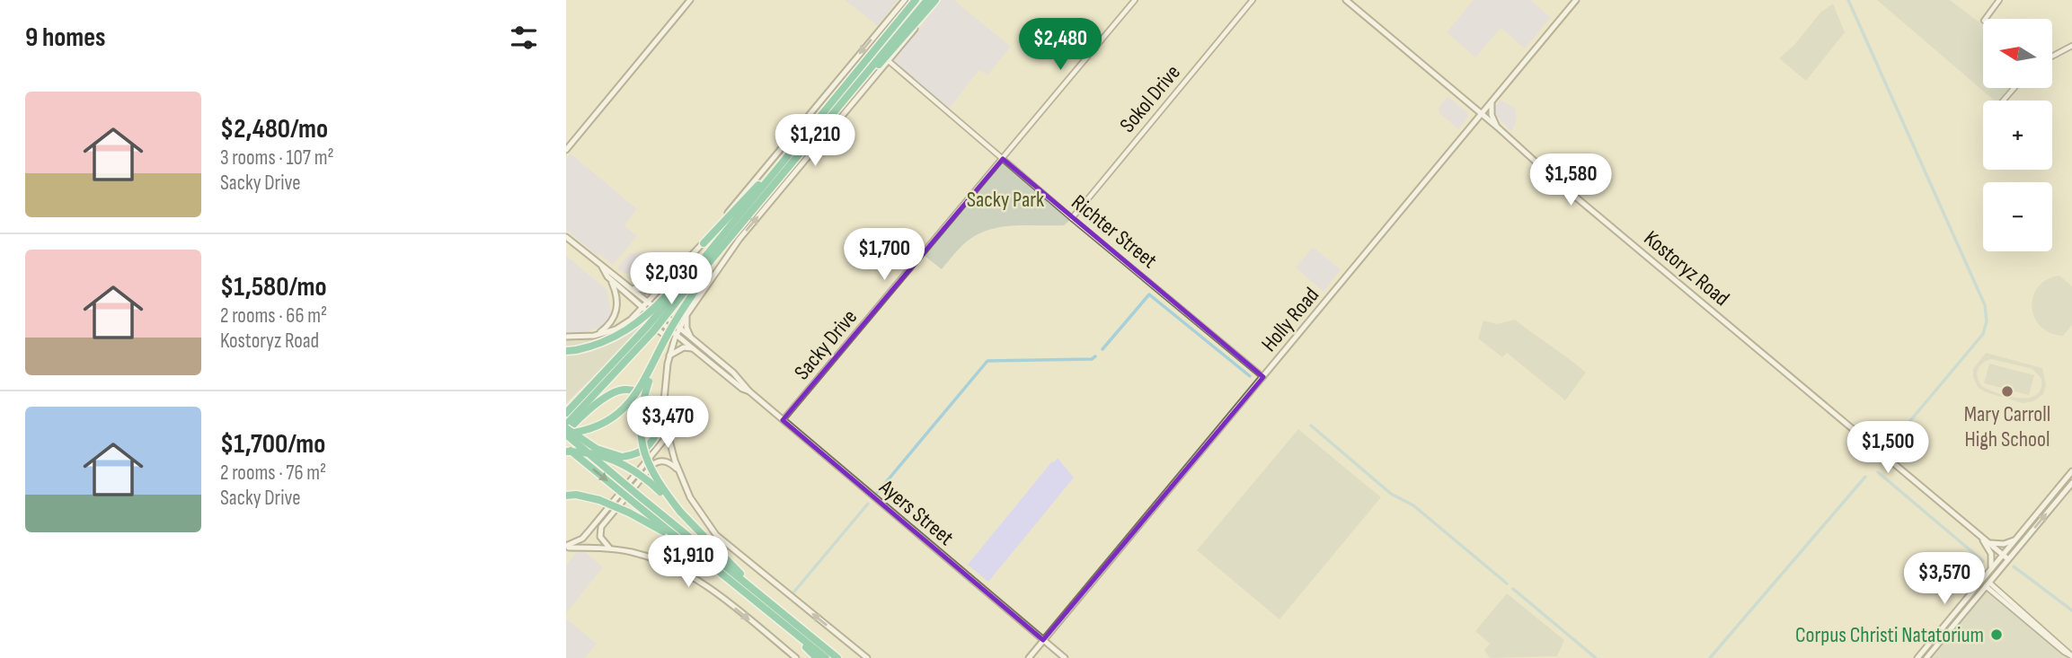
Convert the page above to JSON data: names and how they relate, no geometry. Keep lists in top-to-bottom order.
{
  "streets": {
    "main road": ["Kostoryz Road", "Holly Road", "Ayers Street"],
    "street": ["Sokol Drive", "Richter Street", "Sacky Drive"]
  },
  "crossings": [
    ["Sokol Drive", "Richter Street"],
    ["Richter Street", "Holly Road"],
    ["Richter Street", "Sacky Drive"],
    ["Kostoryz Road", "Holly Road"],
    ["Holly Road", "Ayers Street"],
    ["Sacky Drive", "Ayers Street"]
  ],
  "parks": ["Sacky Park"],
  "places": ["Mary Carroll High School", "Corpus Christi Natatorium"],
  "north": "left",
  "page": {
    "heading": "9 homes",
    "price": [
      "$2,480",
      "$1,210",
      "$1,580",
      "$1,700",
      "$2,030",
      "$3,470",
      "$1,500",
      "$1,910",
      "$3,570"
    ],
    "map_buttons": ["+", "−"],
    "list": [
      {
        "name": "$2,480/mo",
        "note": "3 rooms · 107 m² · Sacky Drive"
      },
      {
        "name": "$1,580/mo",
        "note": "2 rooms · 66 m² · Kostoryz Road"
      },
      {
        "name": "$1,700/mo",
        "note": "2 rooms · 76 m² · Sacky Drive"
      }
    ]
  }
}
